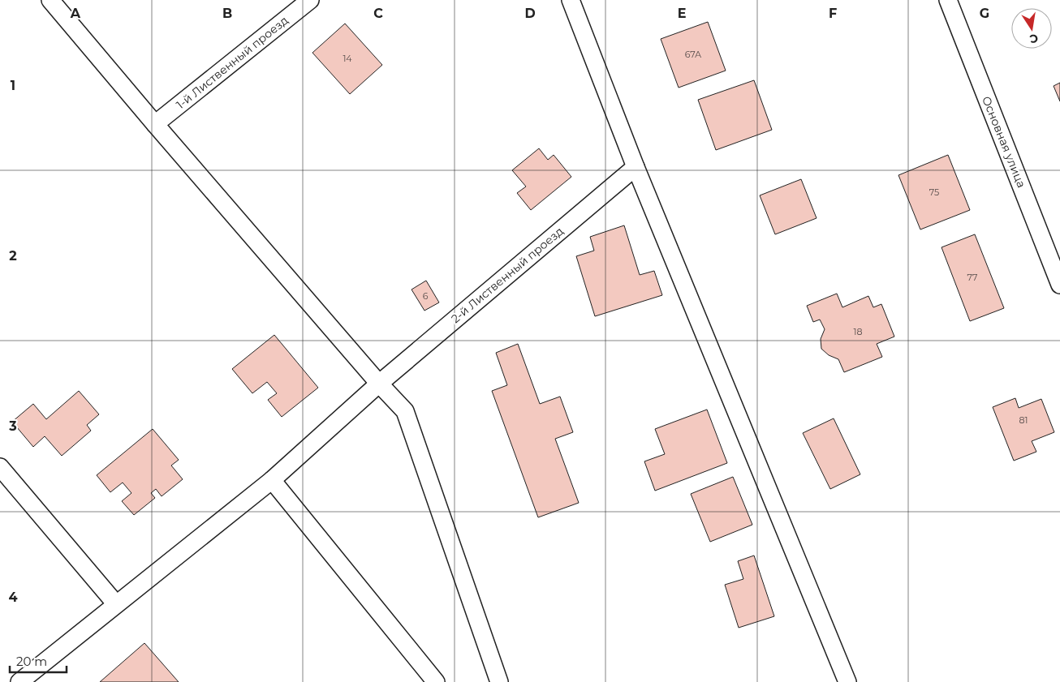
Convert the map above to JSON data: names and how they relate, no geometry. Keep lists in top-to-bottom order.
{
  "streets": {
    "street": ["1-й Лиственный проезд", "Основная улица", "2-й Лиственный проезд"]
  },
  "house_numbers": [
    "67А",
    "14",
    "75",
    "77",
    "6",
    "18",
    "81"
  ],
  "scale_bar": "20 m",
  "north": "bottom",
  "grid": {
    "columns": [
      "A",
      "B",
      "C",
      "D",
      "E",
      "F",
      "G"
    ],
    "rows": [
      "1",
      "2",
      "3",
      "4"
    ]
  }
}
